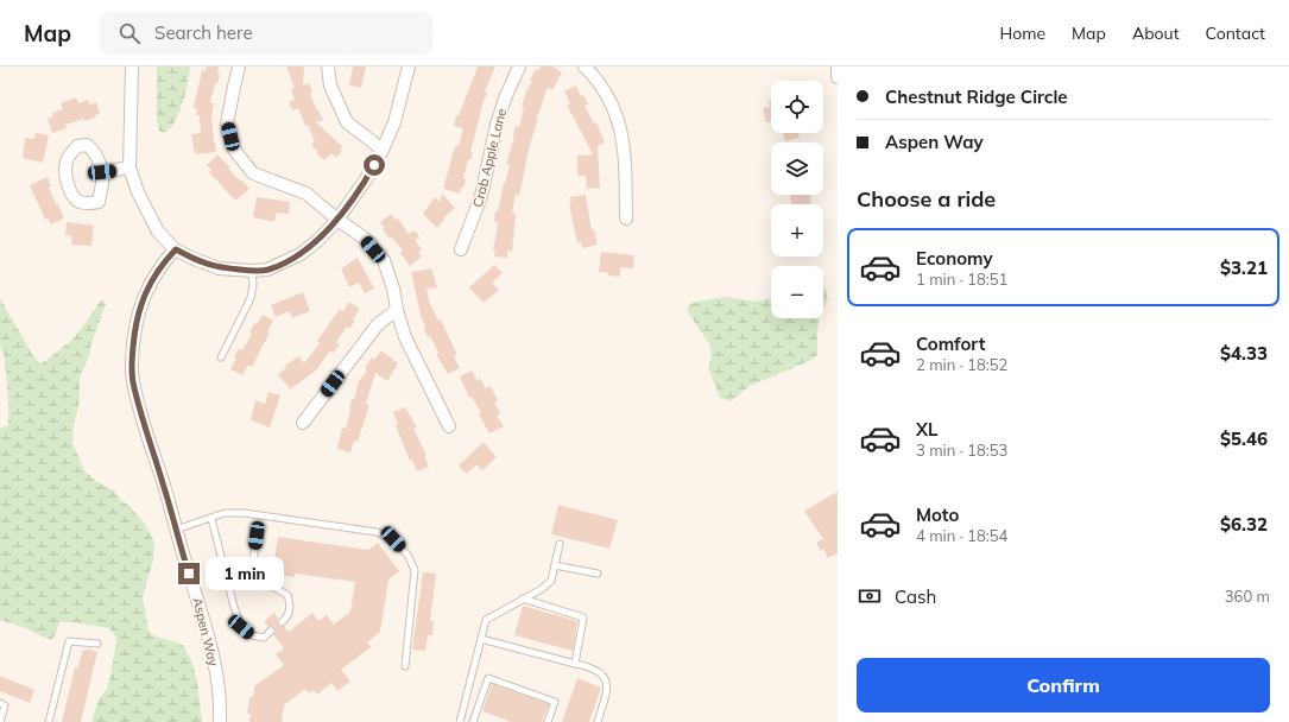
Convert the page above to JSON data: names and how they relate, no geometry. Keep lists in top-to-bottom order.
{
  "streets": {
    "street": ["Crab Apple Lane", "Aspen Way"]
  },
  "page": {
    "header": "Map",
    "search": "Search here",
    "nav": [
      "Home",
      "Map",
      "About",
      "Contact"
    ],
    "banner": ["Chestnut Ridge Circle", "Aspen Way"],
    "map_buttons": ["+", "−"],
    "heading": "Choose a ride",
    "list": [
      {
        "name": "Economy",
        "note": "1 min · 18:51",
        "value": "$3.21"
      },
      {
        "name": "Comfort",
        "note": "2 min · 18:52",
        "value": "$4.33"
      },
      {
        "name": "XL",
        "note": "3 min · 18:53",
        "value": "$5.46"
      },
      {
        "name": "Moto",
        "note": "4 min · 18:54",
        "value": "$6.32"
      }
    ],
    "bubble": "1 min",
    "pay": ["Cash", "360 m"],
    "buttons": "Confirm"
  }
}
